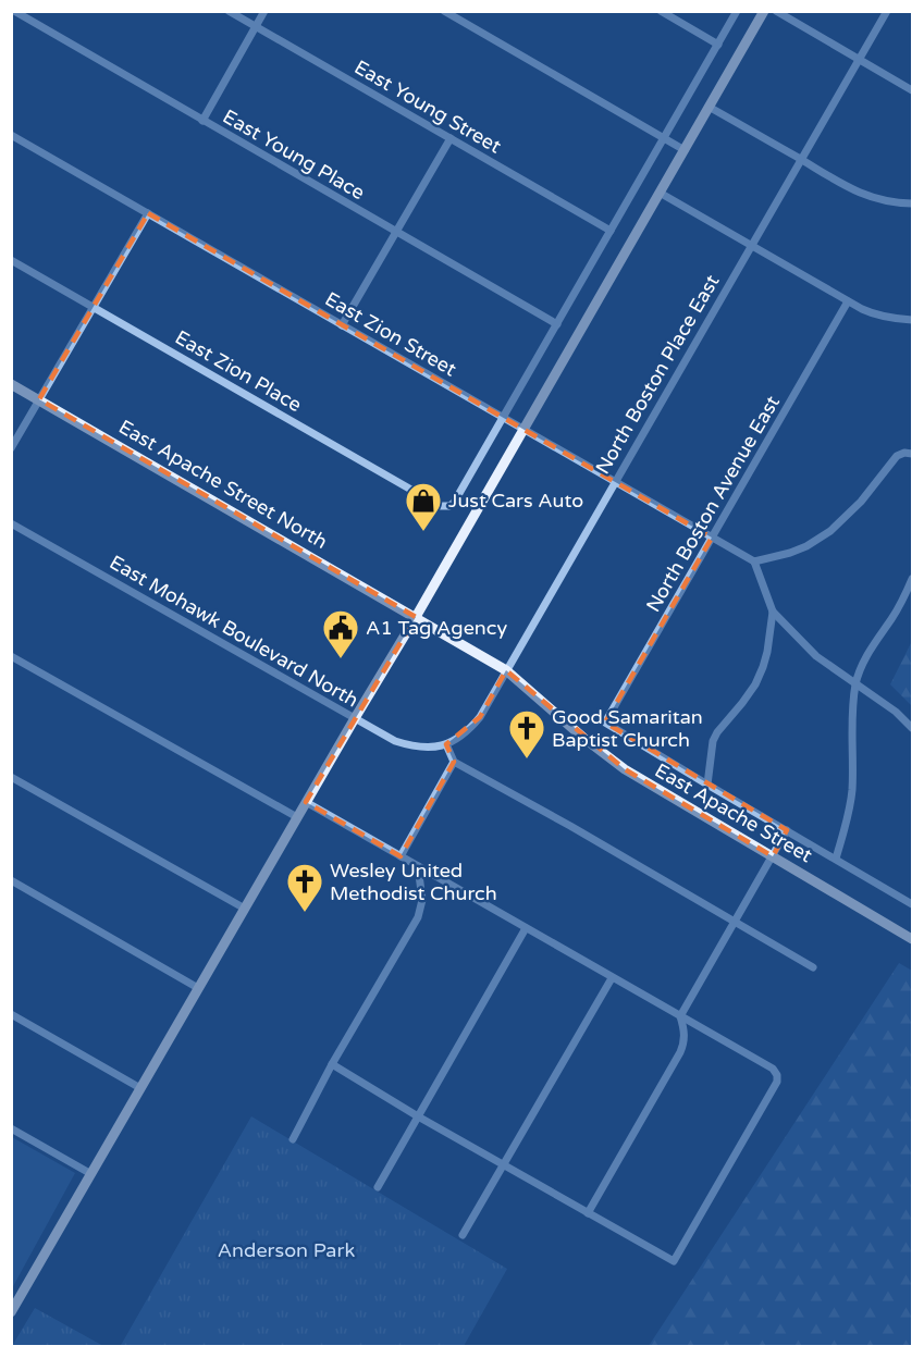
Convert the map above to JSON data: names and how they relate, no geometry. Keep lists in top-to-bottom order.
{
  "streets": {
    "main road": ["East Apache Street North", "East Apache Street"],
    "street": [
      "East Young Street",
      "East Young Place",
      "East Zion Street",
      "East Zion Place",
      "North Boston Place East",
      "North Boston Avenue East",
      "East Mohawk Boulevard North"
    ]
  },
  "crossings": [
    ["East Zion Street", "East Zion Place"],
    ["East Zion Street", "North Boston Place East"],
    ["East Zion Street", "North Boston Avenue East"],
    ["North Boston Place East", "East Mohawk Boulevard North"],
    ["North Boston Place East", "East Apache Street"],
    ["East Apache Street North", "East Apache Street"],
    ["North Boston Avenue East", "East Apache Street"]
  ],
  "parks": ["Anderson Park"],
  "places": {
    "shop": ["Just Cars Auto"],
    "public building": ["A1 Tag Agency"],
    "church": ["Good Samaritan Baptist Church", "Wesley United Methodist Church"]
  }
}
